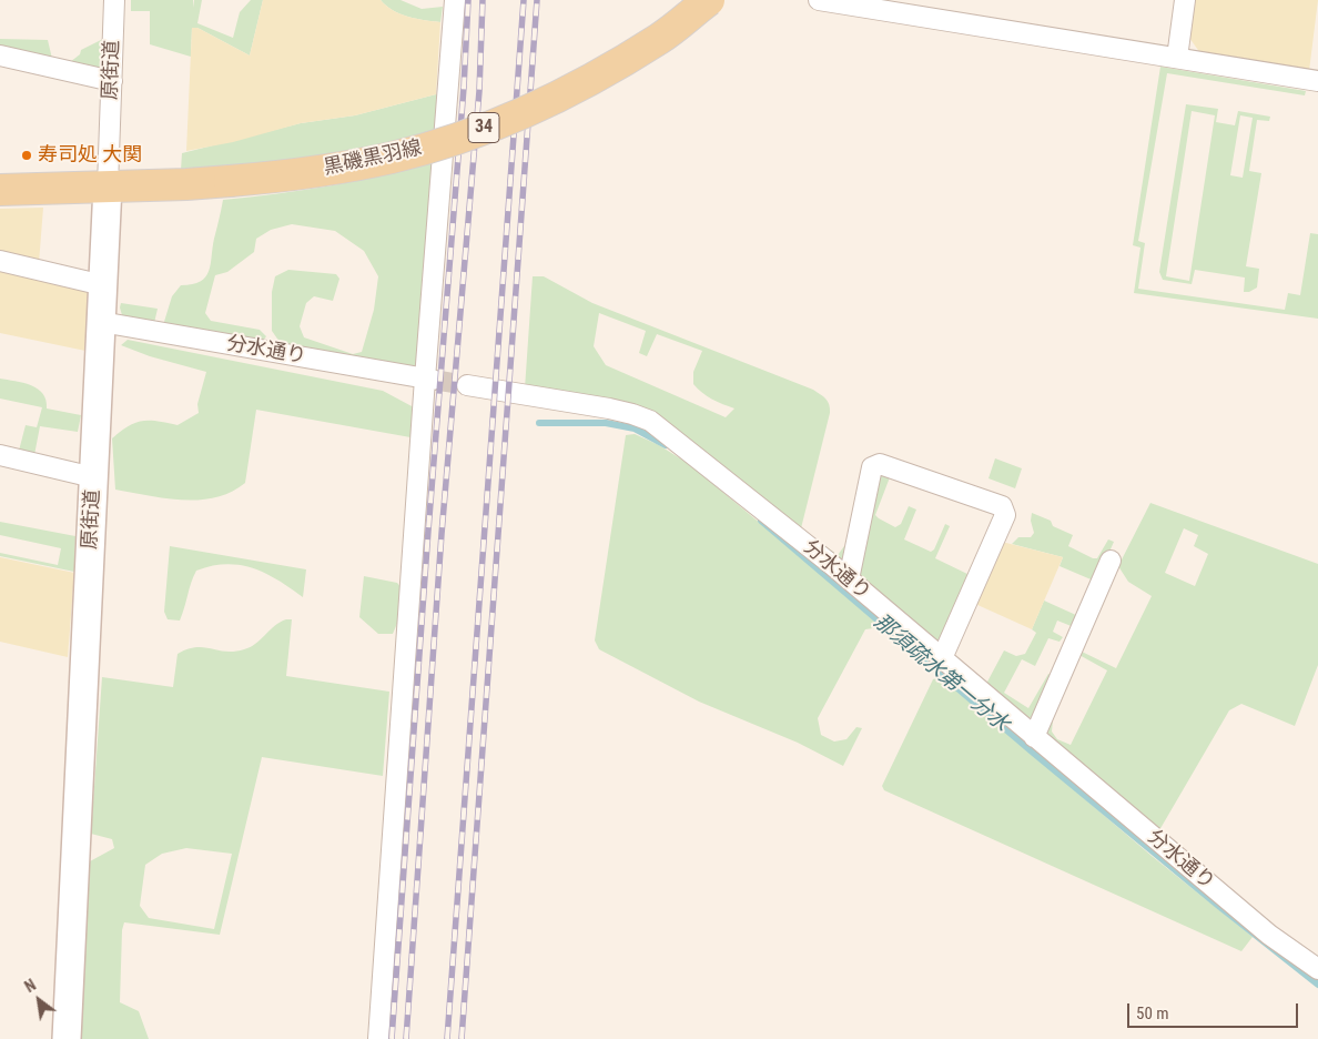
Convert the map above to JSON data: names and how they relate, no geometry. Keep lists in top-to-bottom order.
{
  "streets": {
    "main road": ["34", "黒磯黒羽線"],
    "street": ["原街道", "分水通り"]
  },
  "crossings": [
    ["原街道", "黒磯黒羽線"],
    ["原街道", "分水通り"]
  ],
  "water": ["那須疏水第一分水"],
  "places": ["寿司処 大関"],
  "scale_bar": "50 m",
  "north": "top left"
}
